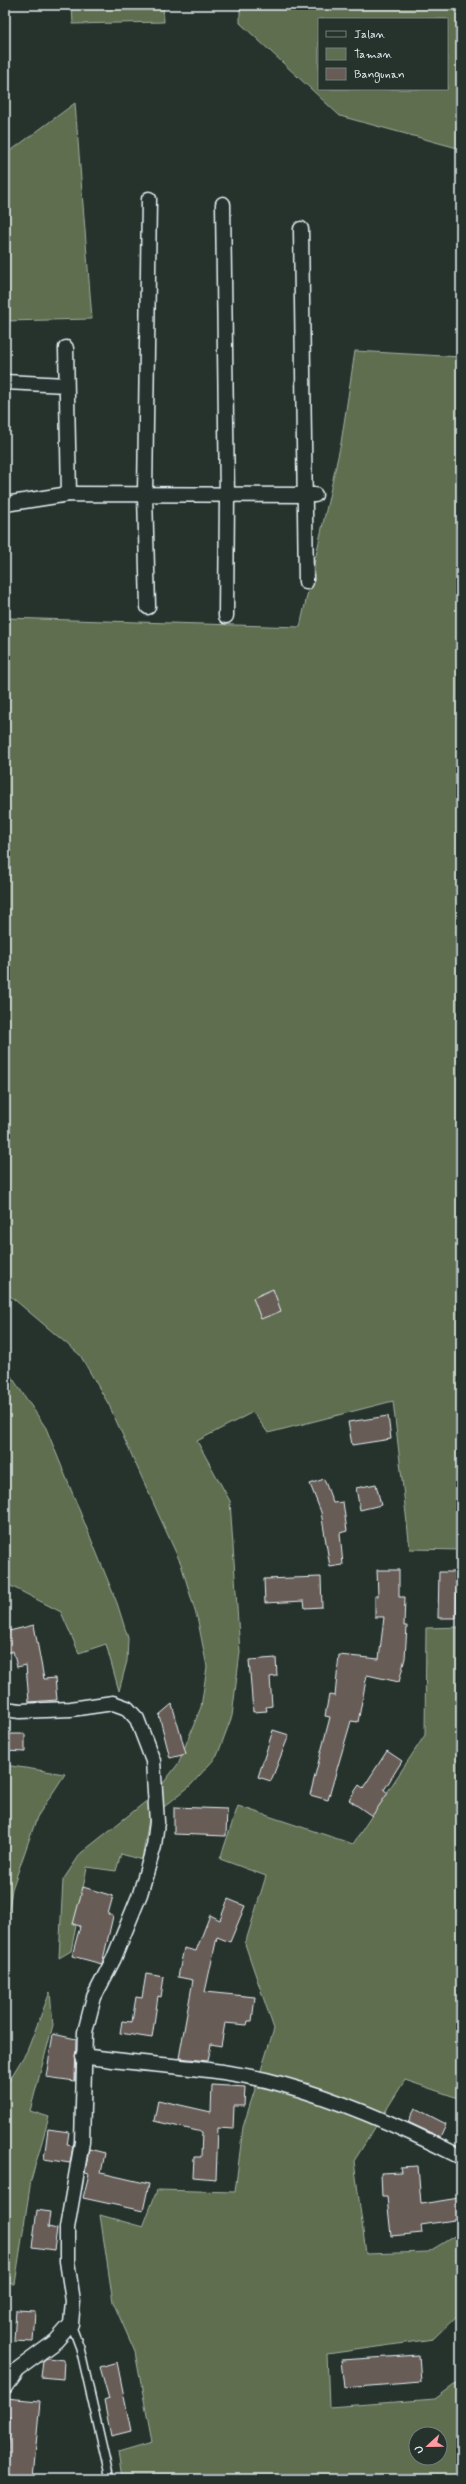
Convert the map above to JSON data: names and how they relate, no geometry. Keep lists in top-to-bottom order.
{
  "legend": ["Jalan", "Taman", "Bangunan"],
  "north": "left"
}
